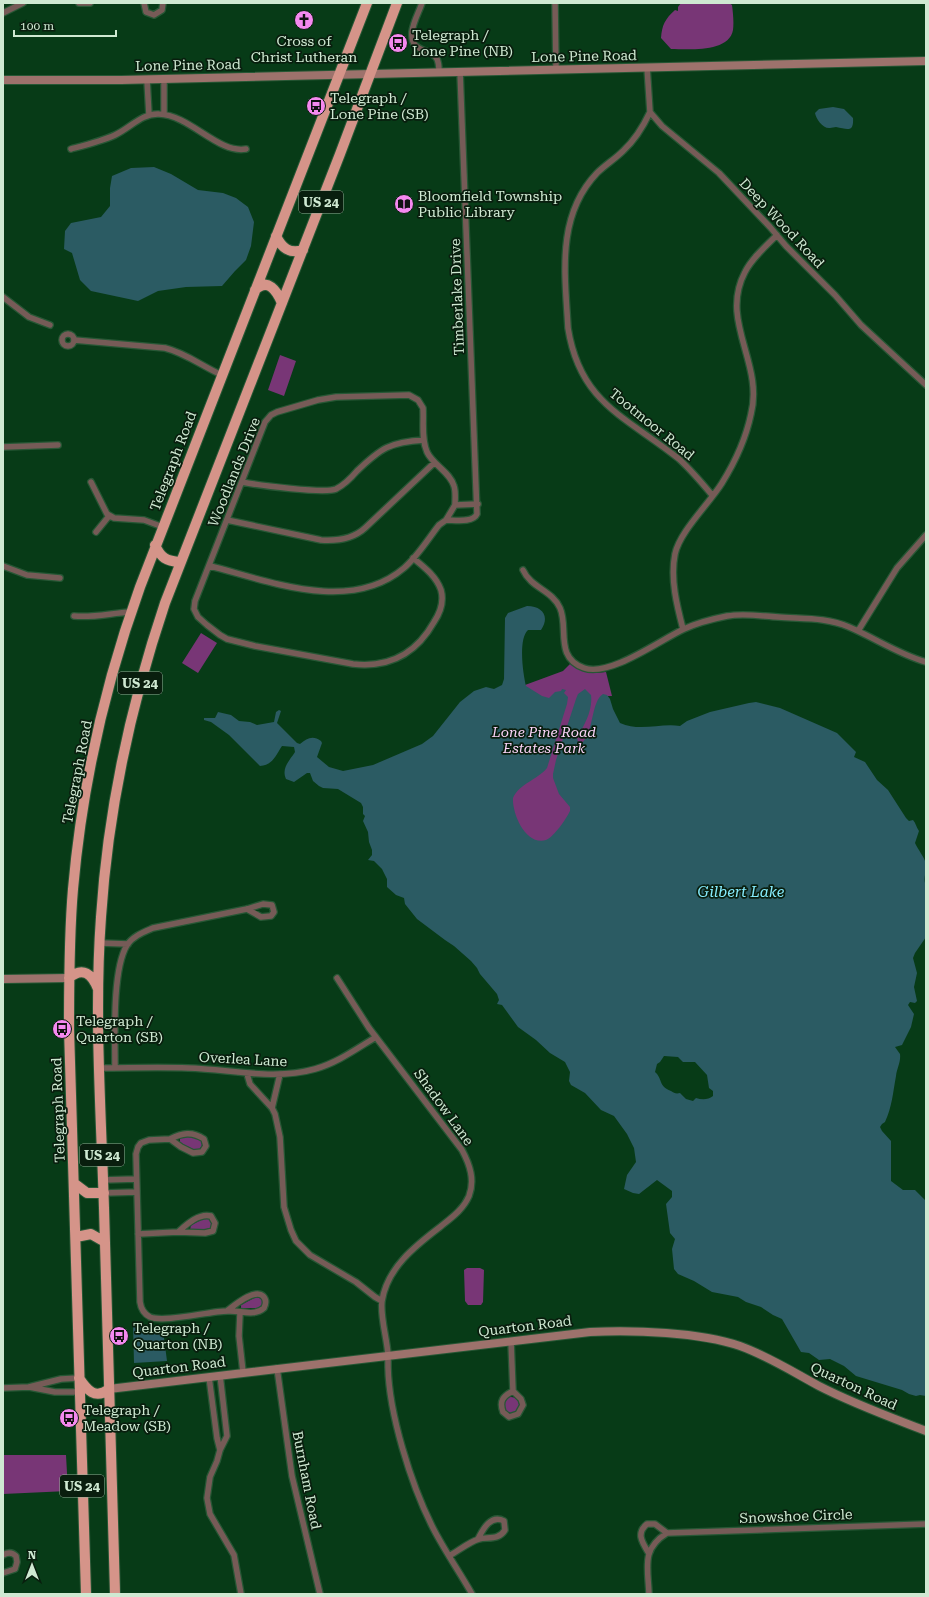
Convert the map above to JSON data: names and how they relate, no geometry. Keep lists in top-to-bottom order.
{
  "streets": {
    "highway": ["US 24", "Telegraph Road"],
    "street": [
      "Lone Pine Road",
      "Deep Wood Road",
      "Timberlake Drive",
      "Tootmoor Road",
      "Woodlands Drive",
      "Overlea Lane",
      "Shadow Lane",
      "Quarton Road",
      "Burnham Road",
      "Snowshoe Circle"
    ]
  },
  "crossings": [
    ["Lone Pine Road", "US 24"],
    ["Lone Pine Road", "Timberlake Drive"],
    ["Lone Pine Road", "Telegraph Road"],
    ["US 24", "Overlea Lane"],
    ["US 24", "Quarton Road"],
    ["Deep Wood Road", "Tootmoor Road"],
    ["Overlea Lane", "Shadow Lane"],
    ["Shadow Lane", "Quarton Road"],
    ["Quarton Road", "Burnham Road"]
  ],
  "water": ["Gilbert Lake"],
  "parks": ["Lone Pine Road Estates Park"],
  "places": {
    "church": ["Cross of Christ Lutheran"],
    "bus stop": [
      "Telegraph / Lone Pine (NB)",
      "Telegraph / Lone Pine (SB)",
      "Telegraph / Quarton (SB)",
      "Telegraph / Quarton (NB)",
      "Telegraph / Meadow (SB)"
    ],
    "library": ["Bloomfield Township Public Library"]
  },
  "scale_bar": "100 m",
  "north": "top"
}
